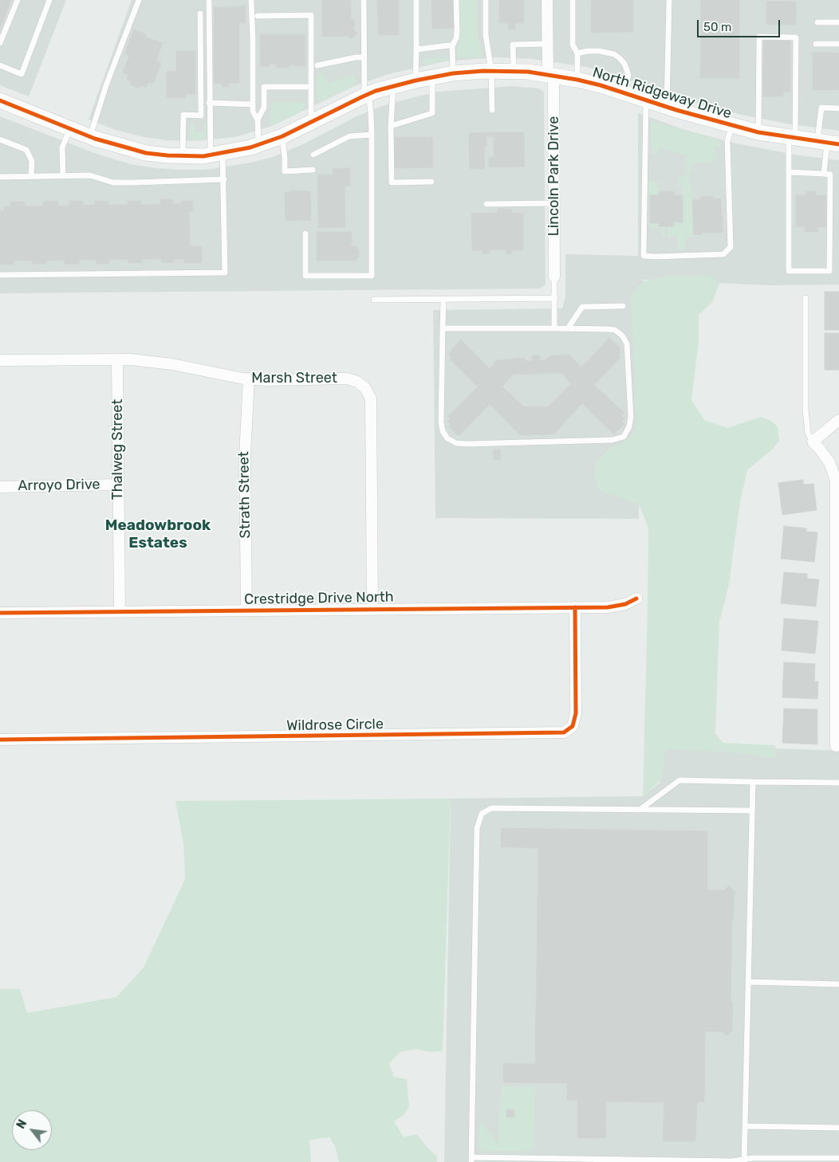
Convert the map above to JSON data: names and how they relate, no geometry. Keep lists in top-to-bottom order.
{
  "streets": {
    "street": [
      "North Ridgeway Drive",
      "Lincoln Park Drive",
      "Marsh Street",
      "Thalweg Street",
      "Arroyo Drive",
      "Strath Street",
      "Crestridge Drive North",
      "Wildrose Circle"
    ]
  },
  "crossings": [
    ["North Ridgeway Drive", "Lincoln Park Drive"],
    ["Marsh Street", "Thalweg Street"],
    ["Marsh Street", "Strath Street"],
    ["Marsh Street", "Crestridge Drive North"],
    ["Thalweg Street", "Arroyo Drive"],
    ["Thalweg Street", "Crestridge Drive North"],
    ["Strath Street", "Crestridge Drive North"],
    ["Crestridge Drive North", "Wildrose Circle"]
  ],
  "districts": ["Meadowbrook Estates"],
  "scale_bar": "50 m",
  "north": "top left"
}
